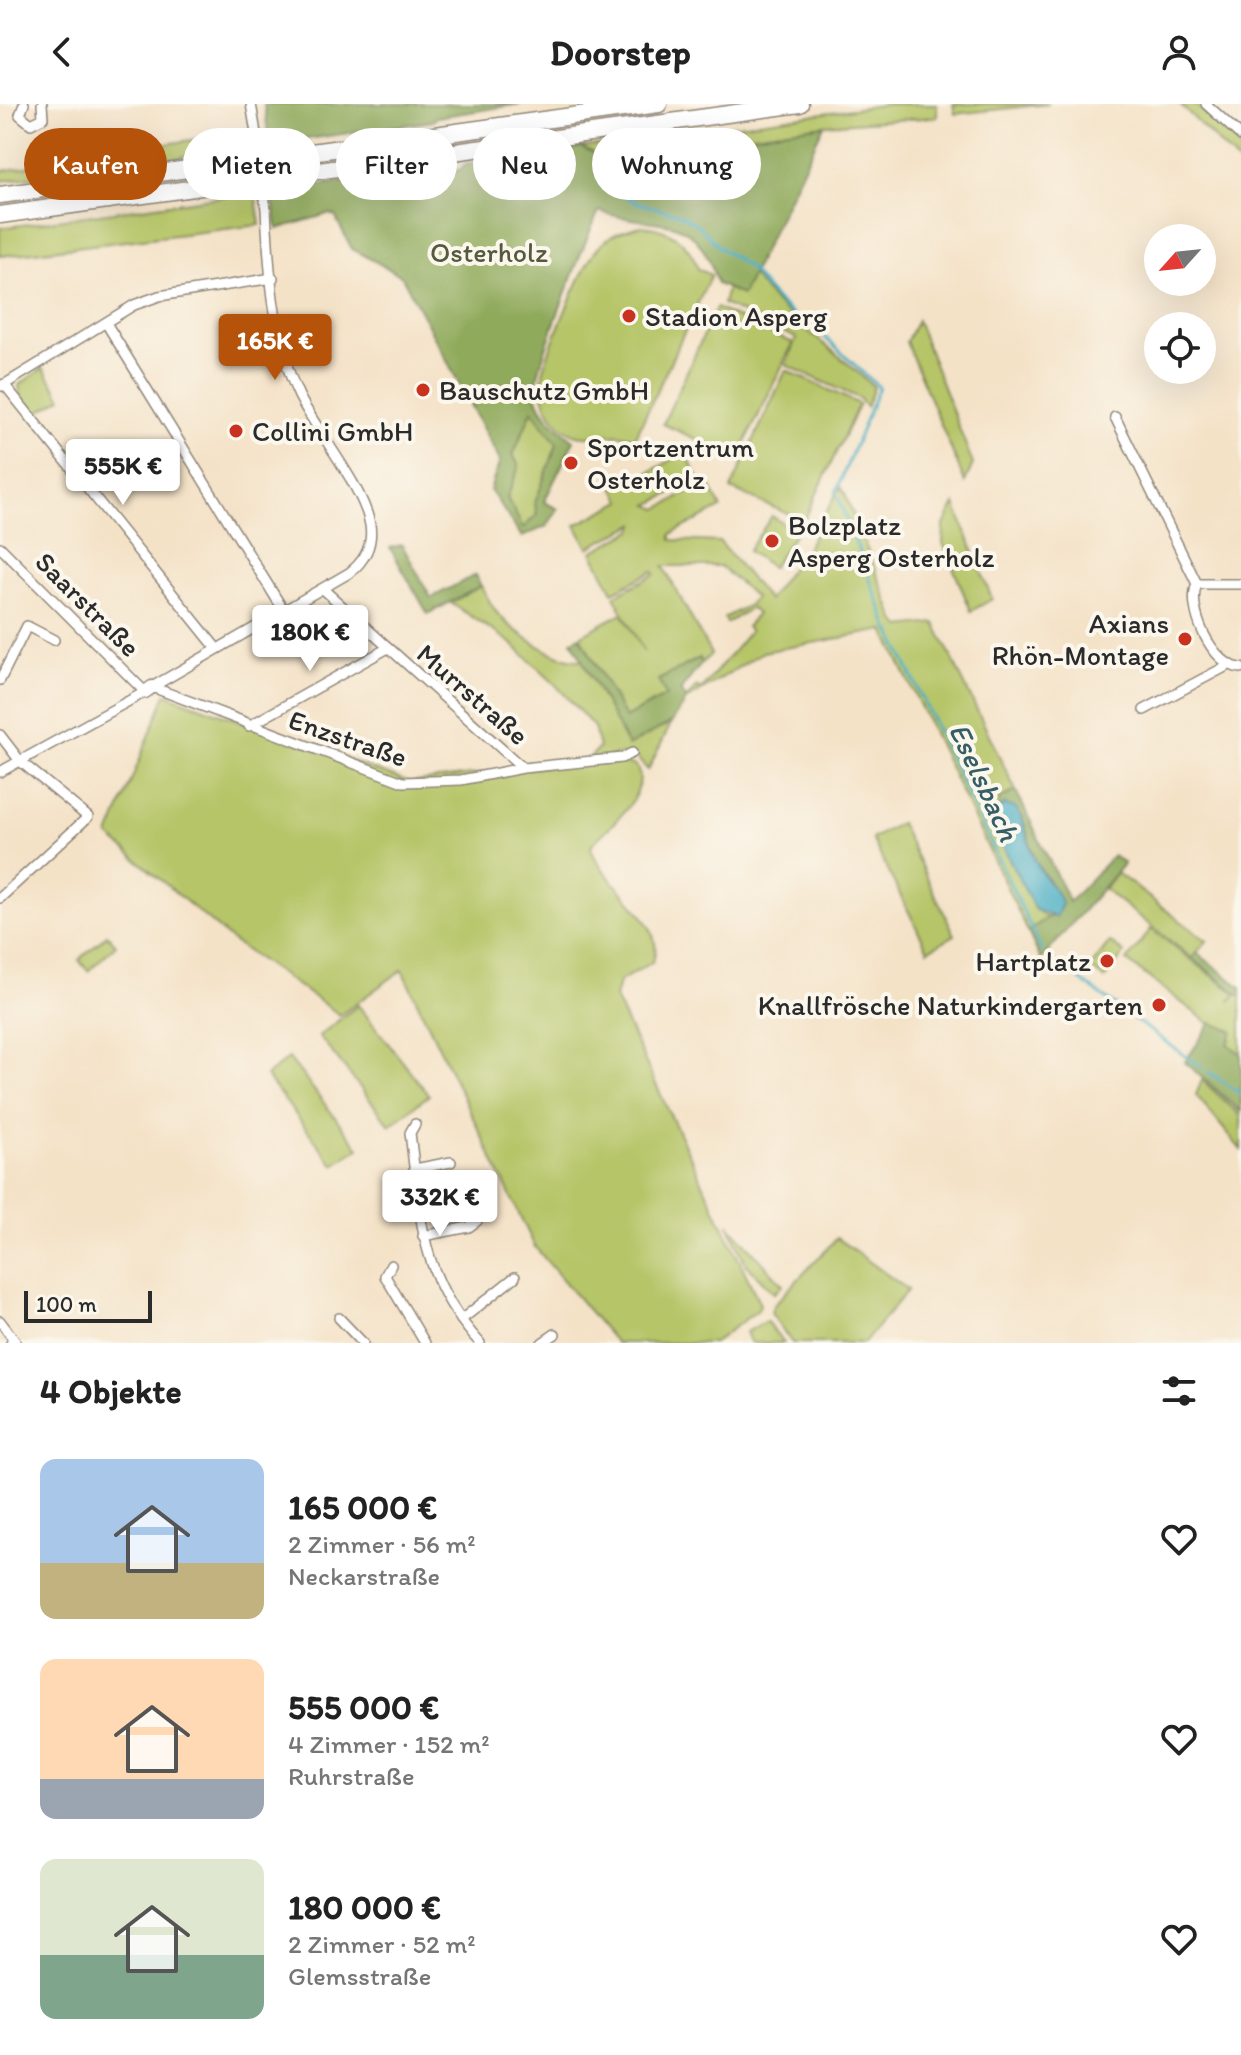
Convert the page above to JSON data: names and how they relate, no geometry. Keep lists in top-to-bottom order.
{
  "streets": {
    "street": ["Saarstraße", "Murrstraße", "Enzstraße"]
  },
  "crossings": [
    ["Saarstraße", "Enzstraße"],
    ["Murrstraße", "Enzstraße"]
  ],
  "water": ["Eselsbach"],
  "parks": ["Osterholz"],
  "places": [
    "Stadion Asperg",
    "Bauschutz GmbH",
    "Collini GmbH",
    "Sportzentrum Osterholz",
    "Bolzplatz Asperg Osterholz",
    "Axians Rhön-Montage",
    "Hartplatz",
    "Knallfrösche Naturkindergarten"
  ],
  "scale_bar": "100 m",
  "north": "bottom left",
  "page": {
    "header": "Doorstep",
    "chip": [
      "Kaufen",
      "Mieten",
      "Filter",
      "Neu",
      "Wohnung"
    ],
    "price": [
      "165K €",
      "555K €",
      "180K €",
      "332K €"
    ],
    "scale": "100 m",
    "heading": "4 Objekte",
    "list": [
      {
        "name": "165 000 €",
        "note": "2 Zimmer · 56 m² · Neckarstraße"
      },
      {
        "name": "555 000 €",
        "note": "4 Zimmer · 152 m² · Ruhrstraße"
      },
      {
        "name": "180 000 €",
        "note": "2 Zimmer · 52 m² · Glemsstraße"
      }
    ]
  }
}
